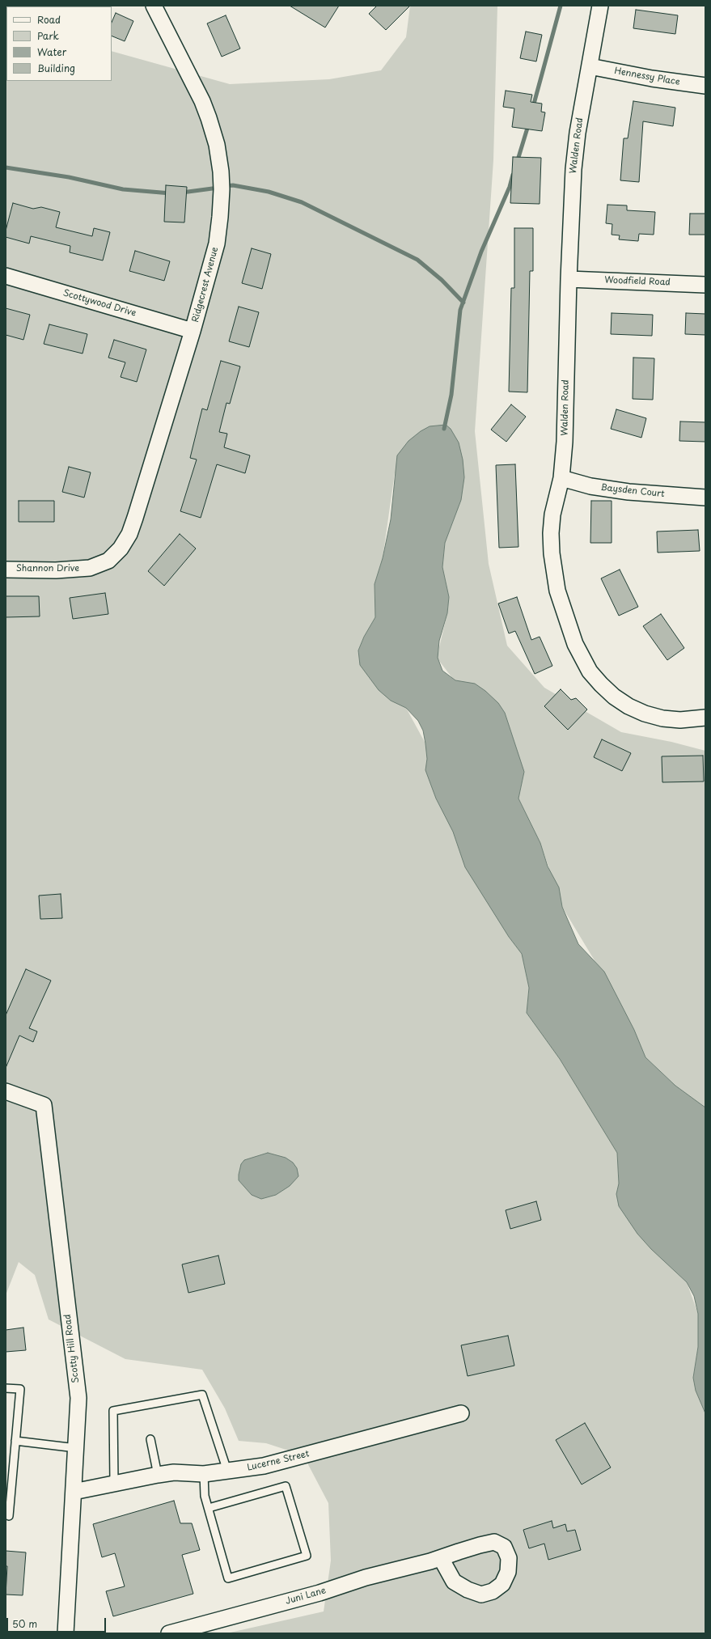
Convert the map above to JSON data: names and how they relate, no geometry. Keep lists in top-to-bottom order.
{
  "streets": {
    "street": [
      "Hennessy Place",
      "Walden Road",
      "Woodfield Road",
      "Ridgecrest Avenue",
      "Scottywood Drive",
      "Baysden Court",
      "Shannon Drive",
      "Scotty Hill Road",
      "Lucerne Street",
      "Juni Lane"
    ]
  },
  "crossings": [
    ["Hennessy Place", "Walden Road"],
    ["Walden Road", "Woodfield Road"],
    ["Walden Road", "Baysden Court"],
    ["Ridgecrest Avenue", "Scottywood Drive"],
    ["Ridgecrest Avenue", "Shannon Drive"],
    ["Scotty Hill Road", "Lucerne Street"]
  ],
  "legend": [
    "Road",
    "Park",
    "Water",
    "Building"
  ],
  "scale_bar": "50 m"
}
